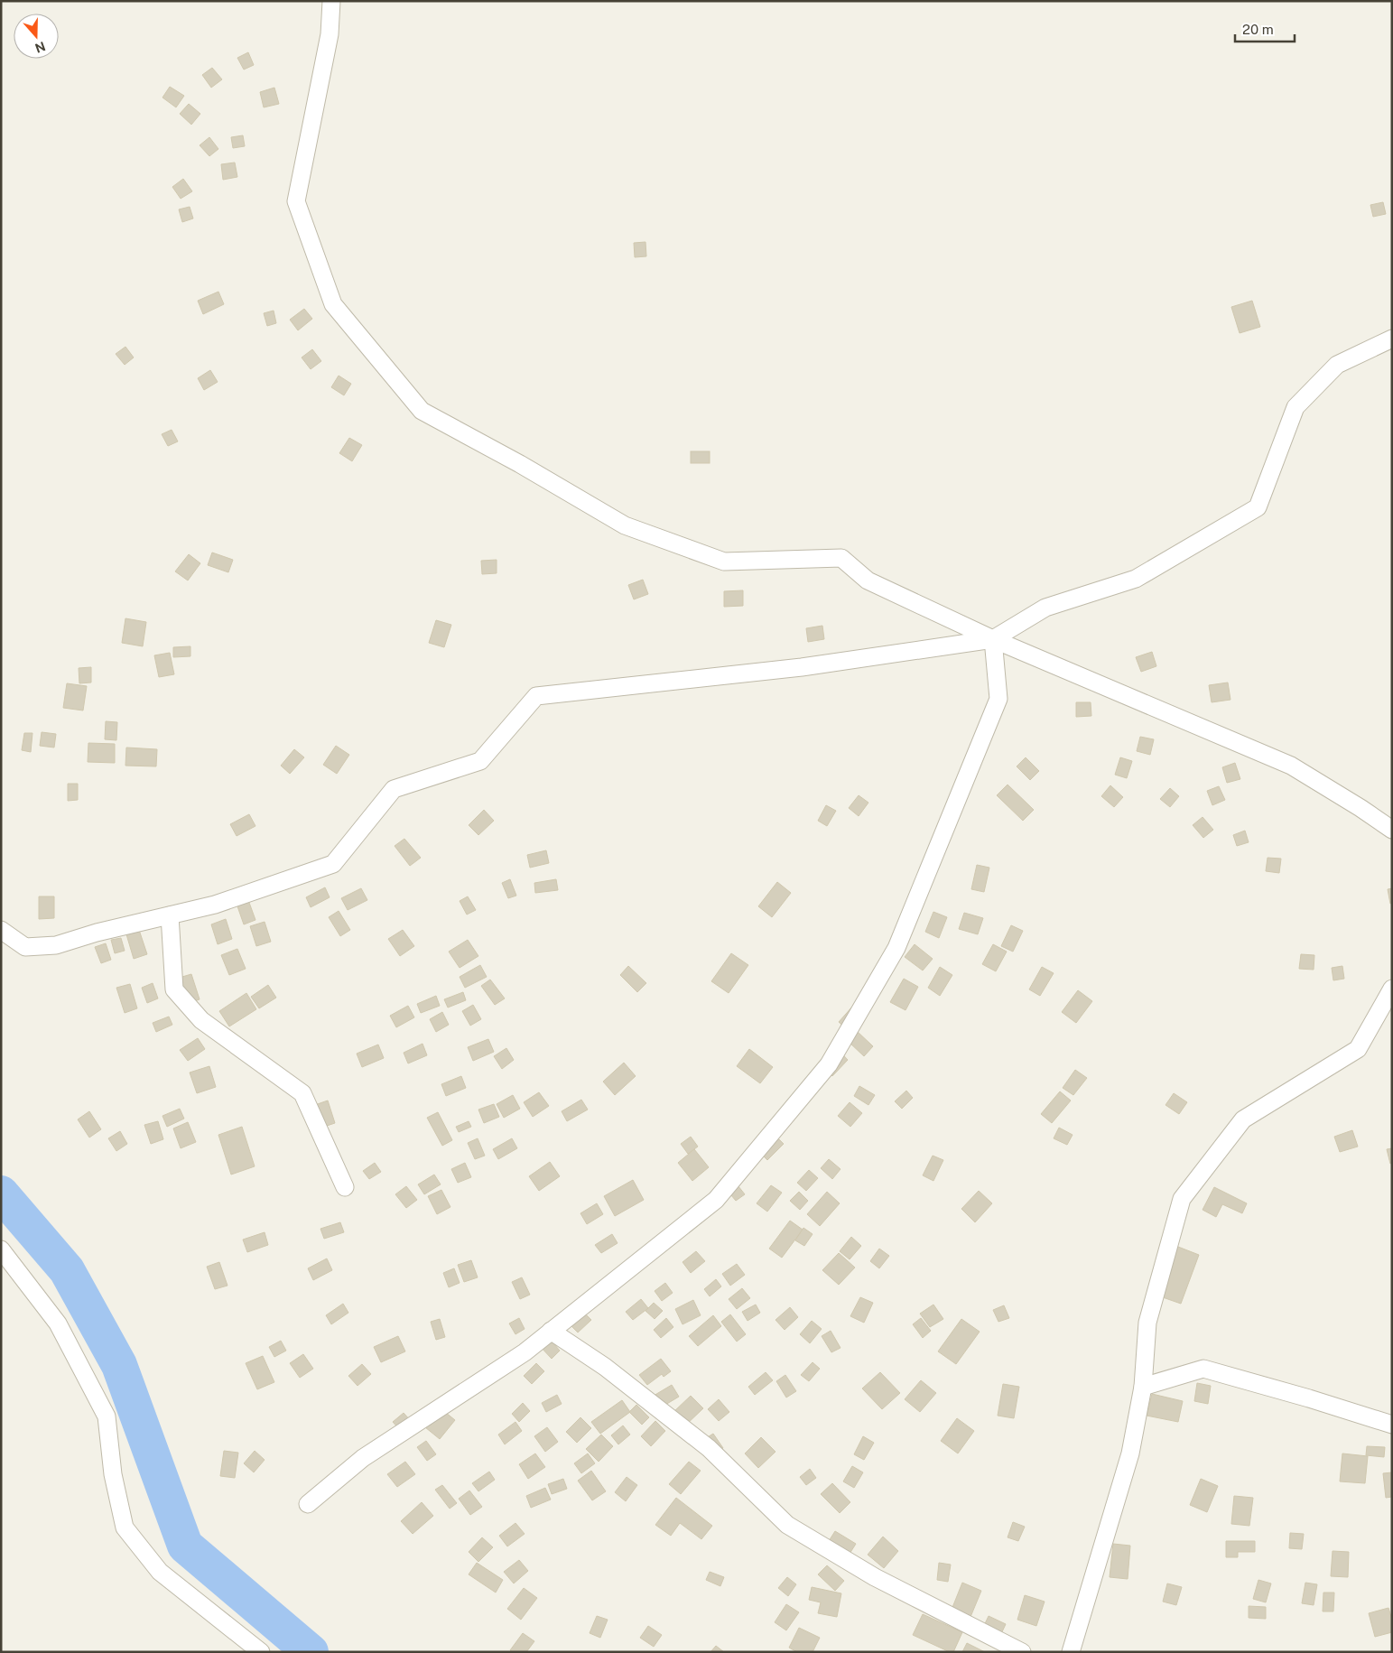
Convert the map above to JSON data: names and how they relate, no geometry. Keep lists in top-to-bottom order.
{
  "scale_bar": "20 m",
  "north": "bottom"
}
